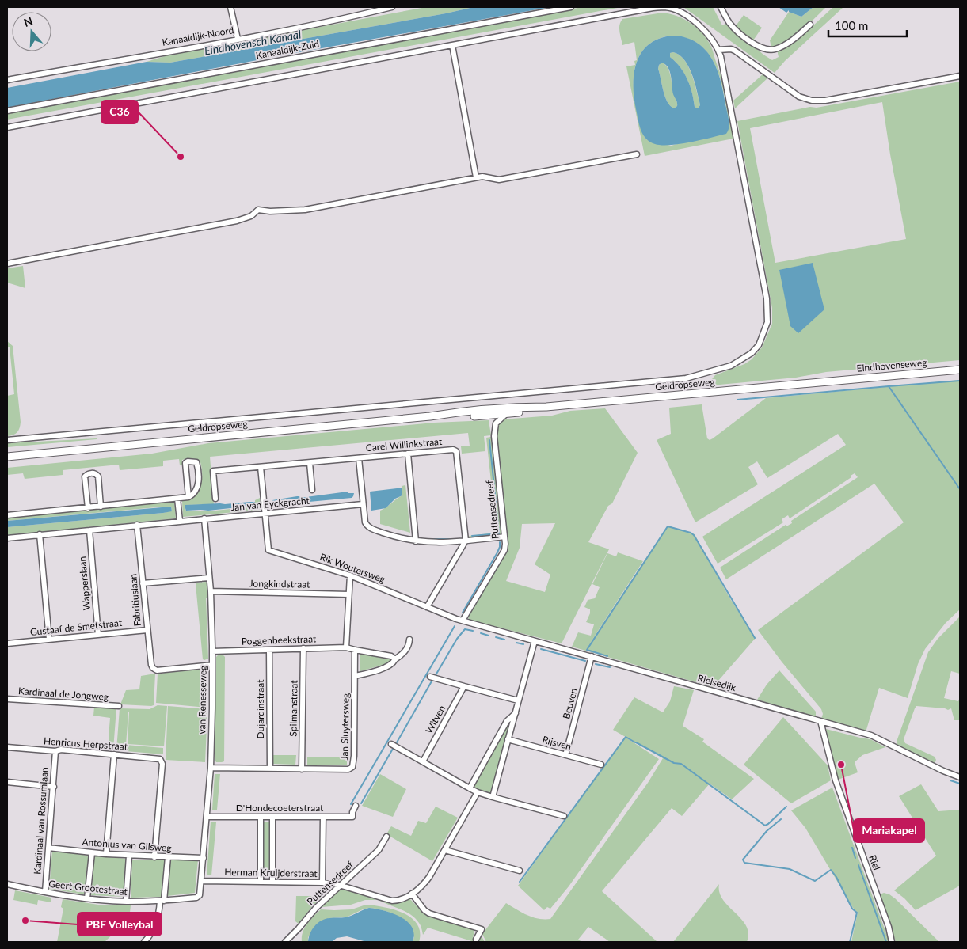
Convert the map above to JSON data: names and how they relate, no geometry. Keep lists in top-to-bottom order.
{
  "streets": {
    "main road": ["Eindhovenseweg", "Geldropseweg"],
    "street": [
      "Kanaaldijk-Noord",
      "Kanaaldijk-Zuid",
      "Carel Willinkstraat",
      "Jan van Eyckgracht",
      "Puttensedreef",
      "Rik Woutersweg",
      "Wapperslaan",
      "Jongkindstraat",
      "Fabritiuslaan",
      "Gustaaf de Smetstraat",
      "Poggenbeekstraat",
      "Rielsedijk",
      "Kardinaal de Jongweg",
      "van Renesseweg",
      "Beuven",
      "Spilmanstraat",
      "Dujardinstraat",
      "Witven",
      "Jan Sluytersweg",
      "Rijsven",
      "Henricus Herpstraat",
      "D'Hondecoeterstraat",
      "Kardinaal van Rossumlaan",
      "Antonius van Gilsweg",
      "Riel",
      "Herman Kruijderstraat",
      "Geert Grootestraat"
    ]
  },
  "crossings": [
    ["Eindhovenseweg", "Geldropseweg"],
    ["Geldropseweg", "Puttensedreef"],
    ["Jan van Eyckgracht", "Rik Woutersweg"],
    ["Jan van Eyckgracht", "Wapperslaan"],
    ["Jan van Eyckgracht", "Fabritiuslaan"],
    ["Jan van Eyckgracht", "van Renesseweg"],
    ["Puttensedreef", "Rik Woutersweg"],
    ["Puttensedreef", "Rielsedijk"],
    ["Puttensedreef", "Herman Kruijderstraat"],
    ["Rik Woutersweg", "Rielsedijk"],
    ["Wapperslaan", "Gustaaf de Smetstraat"],
    ["Jongkindstraat", "van Renesseweg"],
    ["Fabritiuslaan", "Gustaaf de Smetstraat"],
    ["Fabritiuslaan", "van Renesseweg"],
    ["Poggenbeekstraat", "van Renesseweg"],
    ["Poggenbeekstraat", "Spilmanstraat"],
    ["Poggenbeekstraat", "Dujardinstraat"],
    ["Rielsedijk", "Beuven"],
    ["Rielsedijk", "Riel"],
    ["van Renesseweg", "Jan Sluytersweg"],
    ["van Renesseweg", "D'Hondecoeterstraat"],
    ["van Renesseweg", "Antonius van Gilsweg"],
    ["van Renesseweg", "Herman Kruijderstraat"],
    ["van Renesseweg", "Geert Grootestraat"],
    ["Beuven", "Rijsven"],
    ["Spilmanstraat", "Jan Sluytersweg"],
    ["Dujardinstraat", "Jan Sluytersweg"],
    ["Henricus Herpstraat", "Kardinaal van Rossumlaan"],
    ["Henricus Herpstraat", "Antonius van Gilsweg"],
    ["Kardinaal van Rossumlaan", "Antonius van Gilsweg"],
    ["Kardinaal van Rossumlaan", "Geert Grootestraat"],
    ["Herman Kruijderstraat", "Geert Grootestraat"]
  ],
  "water": ["Eindhovensch Kanaal"],
  "places": ["C36", "Mariakapel", "PBF Volleybal"],
  "scale_bar": "100 m",
  "north": "top"
}
